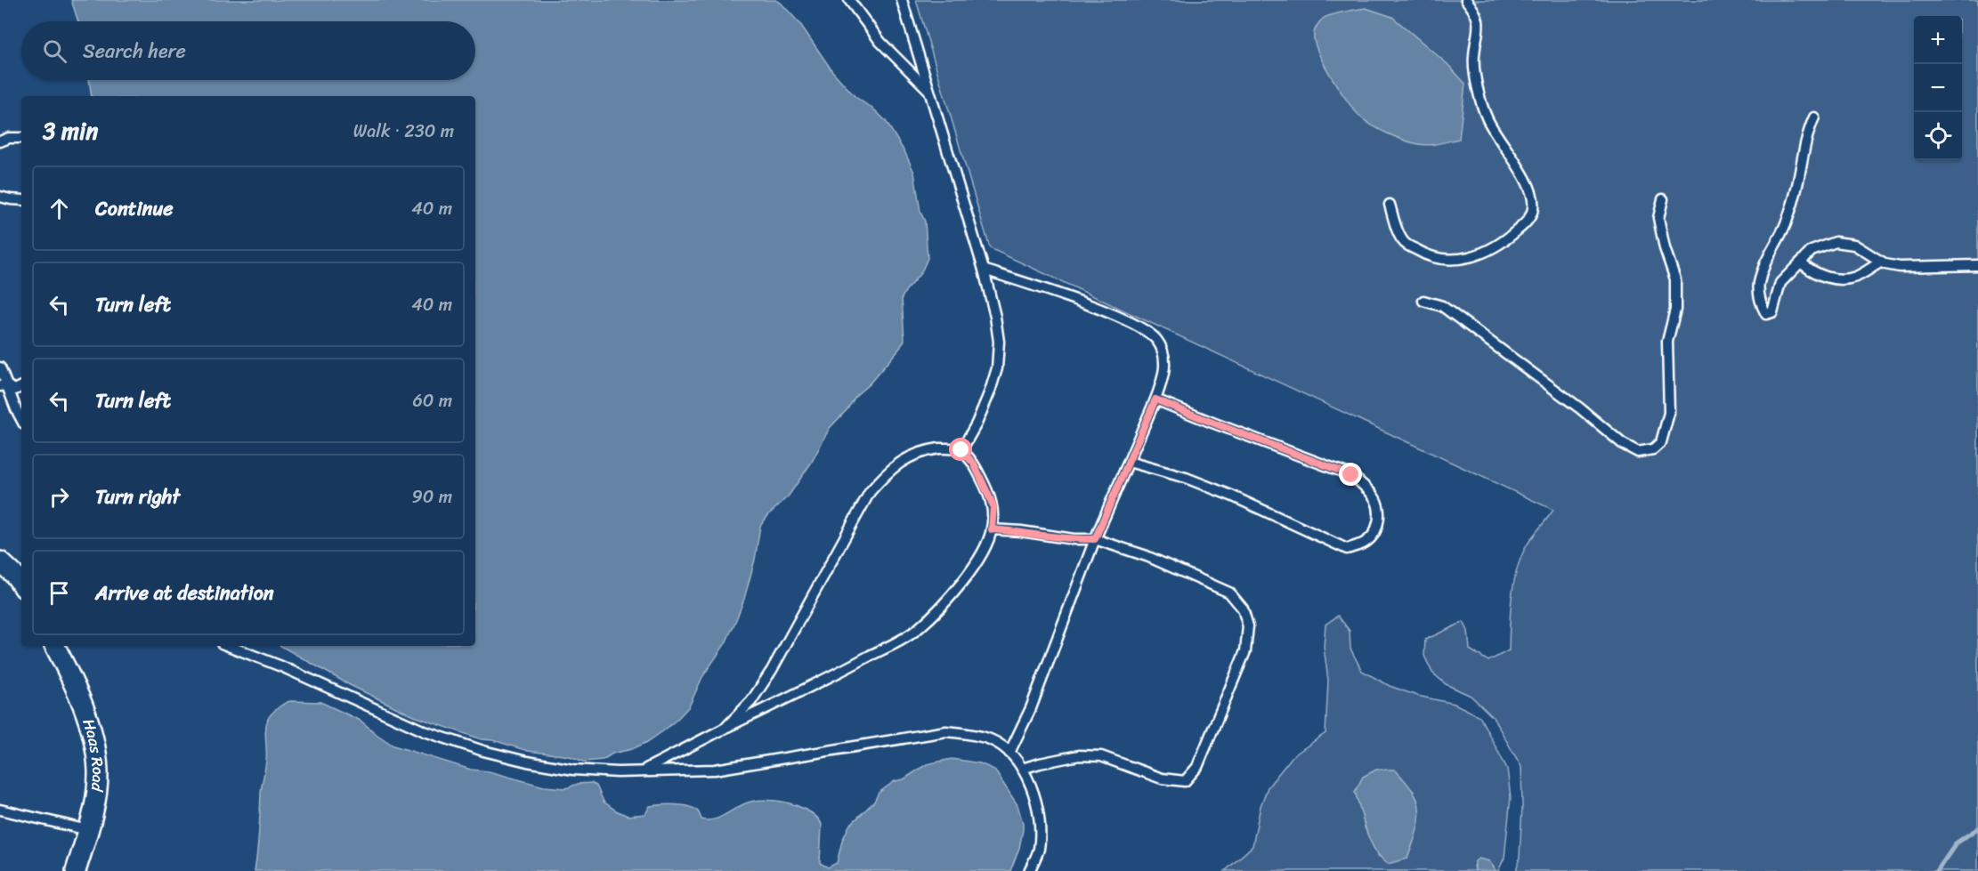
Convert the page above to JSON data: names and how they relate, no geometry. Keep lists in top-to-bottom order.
{
  "streets": {
    "street": ["Haas Road"]
  },
  "page": {
    "map_buttons": ["+", "−"],
    "search": "Search here",
    "heading": ["3 min", "Walk · 230 m"],
    "list": [
      ["Continue", "40 m"],
      ["Turn left", "40 m"],
      ["Turn left", "60 m"],
      ["Turn right", "90 m"],
      "Arrive at destination"
    ]
  }
}
